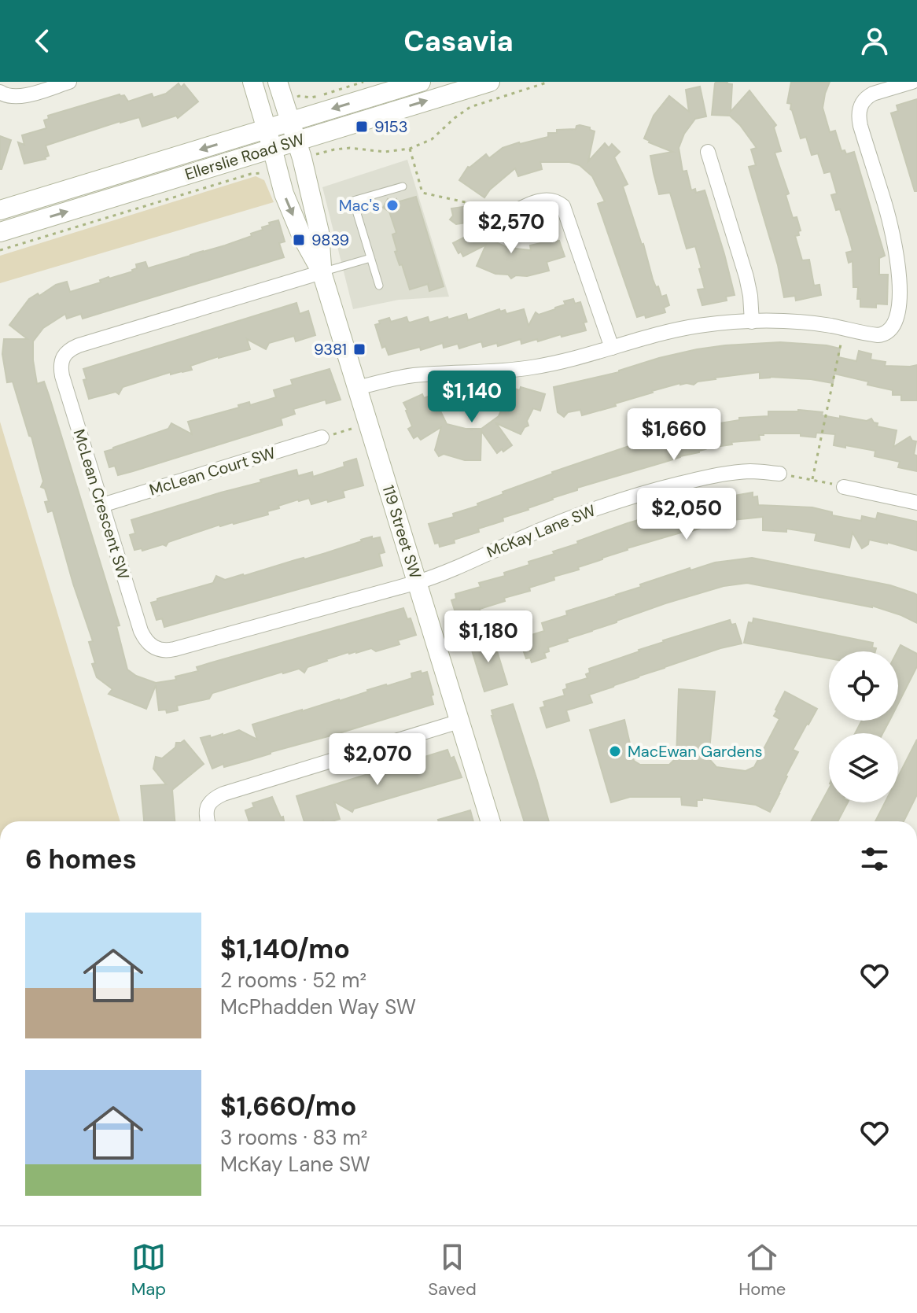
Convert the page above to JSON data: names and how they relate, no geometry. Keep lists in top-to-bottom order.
{
  "streets": {
    "street": [
      "Ellerslie Road SW",
      "McLean Court SW",
      "McLean Crescent SW",
      "McKay Lane SW",
      "119 Street SW"
    ]
  },
  "crossings": [
    ["Ellerslie Road SW", "119 Street SW"],
    ["McLean Court SW", "McLean Crescent SW"],
    ["McLean Crescent SW", "McKay Lane SW"],
    ["McLean Crescent SW", "119 Street SW"],
    ["McKay Lane SW", "119 Street SW"]
  ],
  "places": {
    "transit": ["9153", "9839", "9381"],
    "other": ["Mac's", "MacEwan Gardens"]
  },
  "page": {
    "header": "Casavia",
    "price": [
      "$2,570",
      "$1,140",
      "$1,660",
      "$2,050",
      "$1,180",
      "$2,070"
    ],
    "heading": "6 homes",
    "list": [
      {
        "name": "$1,140/mo",
        "note": "2 rooms · 52 m² · McPhadden Way SW"
      },
      {
        "name": "$1,660/mo",
        "note": "3 rooms · 83 m² · McKay Lane SW"
      }
    ],
    "tabs": ["Map", "Saved", "Home"]
  }
}
